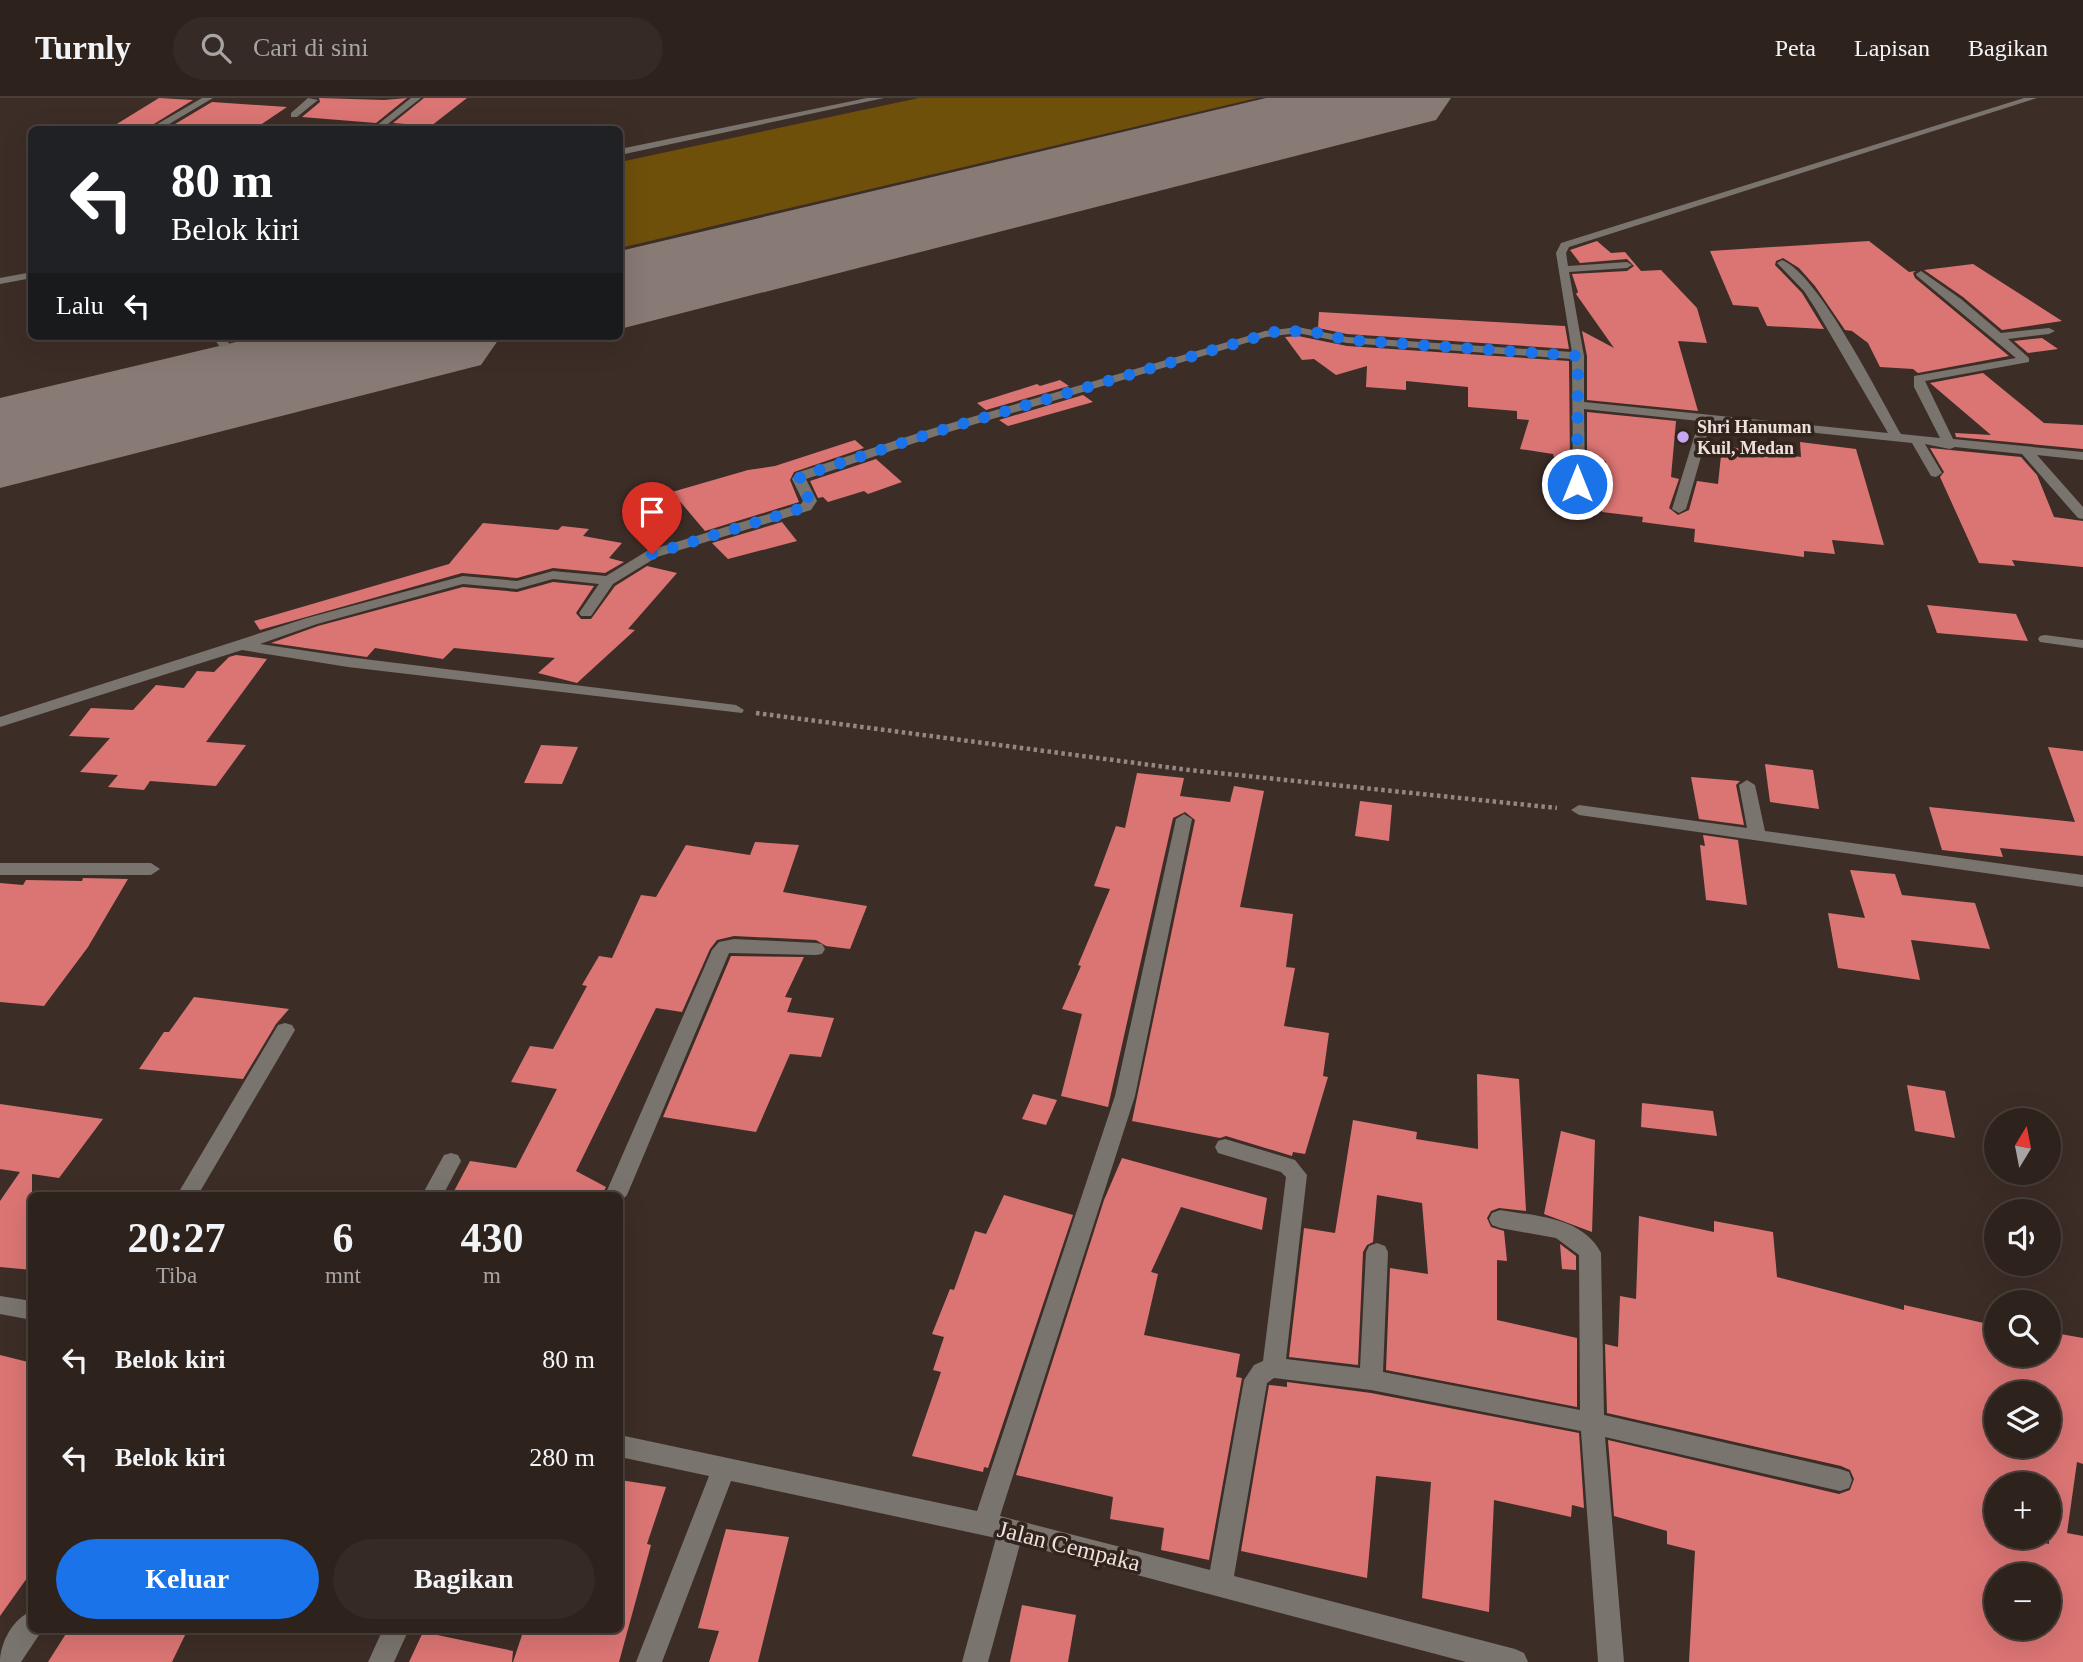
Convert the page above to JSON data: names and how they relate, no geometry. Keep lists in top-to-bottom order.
{
  "streets": {
    "street": ["Jalan Cempaka"]
  },
  "places": ["Shri Hanuman Kuil, Medan"],
  "north": "top",
  "page": {
    "header": "Turnly",
    "search": "Cari di sini",
    "nav": ["Peta", "Lapisan", "Bagikan"],
    "turn": ["80 m", "Belok kiri"],
    "then": "Lalu",
    "map_buttons": ["+", "−"],
    "eta": [
      "20:27",
      "Tiba",
      "6",
      "mnt",
      "430",
      "m"
    ],
    "list": [
      {
        "name": "Belok kiri",
        "value": "80 m"
      },
      {
        "name": "Belok kiri",
        "value": "280 m"
      }
    ],
    "buttons": ["Keluar", "Bagikan"]
  }
}
